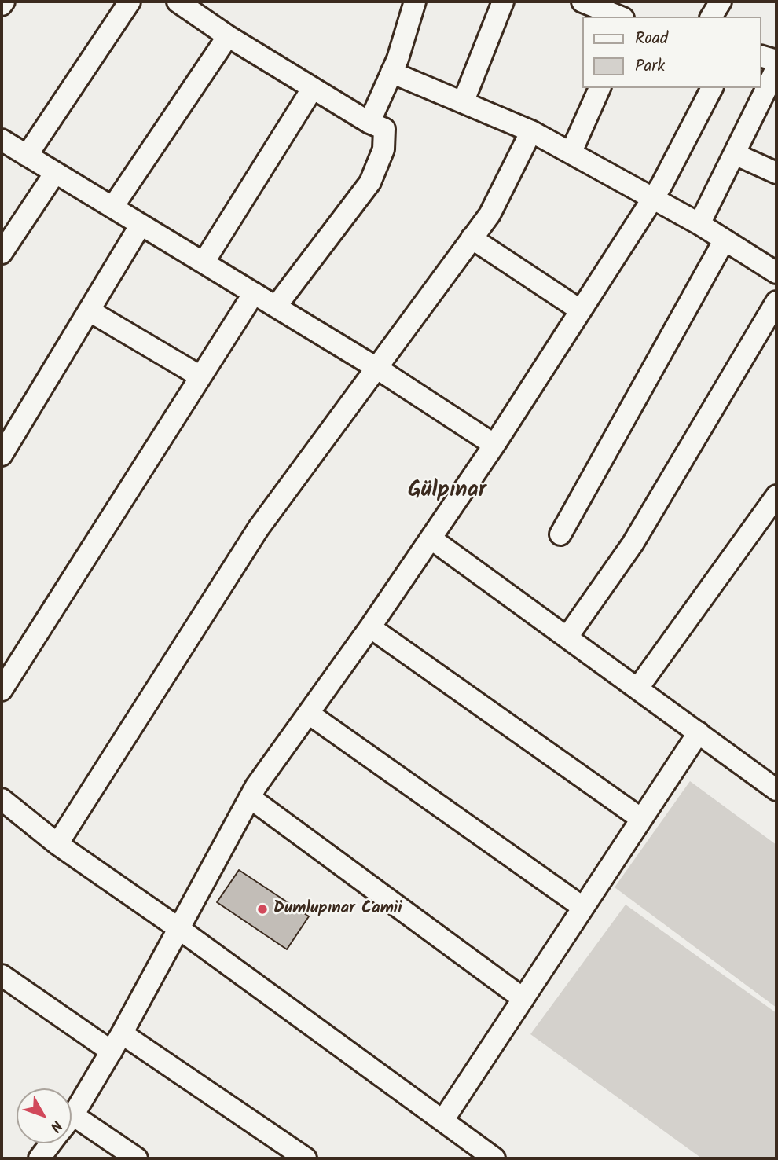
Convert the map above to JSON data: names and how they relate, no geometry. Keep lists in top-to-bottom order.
{
  "districts": ["Gülpınar"],
  "places": ["Dumlupınar Camii"],
  "legend": ["Road", "Park"],
  "north": "bottom right"
}
